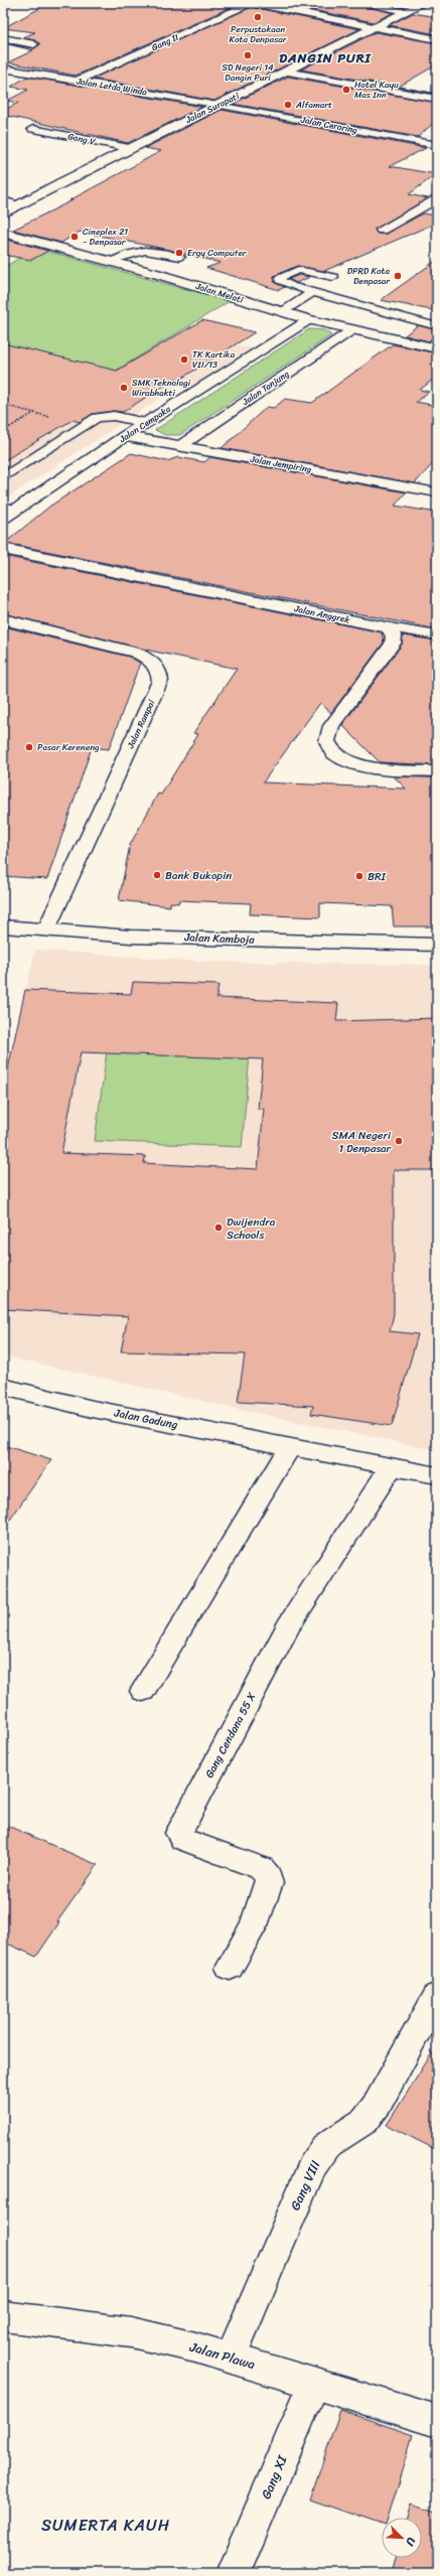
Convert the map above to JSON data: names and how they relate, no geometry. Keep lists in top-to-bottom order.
{
  "streets": {
    "street": [
      "Gang II",
      "Jalan Letda Winda",
      "Jalan Surapati",
      "Jalan Ceroring",
      "Gang V",
      "Jalan Melati",
      "Jalan Tanjung",
      "Jalan Cempaka",
      "Jalan Jempiring",
      "Jalan Anggrek",
      "Jalan Rampai",
      "Jalan Kamboja",
      "Jalan Gadung",
      "Gang Cendana 55 X",
      "Gang VIII",
      "Jalan Plawa",
      "Gang XI"
    ]
  },
  "crossings": [
    ["Gang II", "Jalan Letda Winda"],
    ["Jalan Letda Winda", "Jalan Surapati"],
    ["Jalan Letda Winda", "Jalan Ceroring"],
    ["Jalan Surapati", "Jalan Ceroring"],
    ["Jalan Surapati", "Gang V"],
    ["Jalan Melati", "Jalan Tanjung"],
    ["Jalan Melati", "Jalan Cempaka"],
    ["Jalan Tanjung", "Jalan Jempiring"],
    ["Jalan Cempaka", "Jalan Jempiring"],
    ["Jalan Rampai", "Jalan Kamboja"],
    ["Jalan Gadung", "Gang Cendana 55 X"],
    ["Gang VIII", "Jalan Plawa"],
    ["Jalan Plawa", "Gang XI"]
  ],
  "districts": ["DANGIN PURI", "SUMERTA KAUH"],
  "places": [
    "Perpustakaan Kota Denpasar",
    "SD Negeri 14 Dangin Puri",
    "Hotel Kayu Mas Inn",
    "Alfamart",
    "Cineplex 21 - Denpasar",
    "Ergy Computer",
    "DPRD Kota Denpasar",
    "TK Kartika VII/13",
    "SMK Teknologi Wirabhakti",
    "Pasar Kereneng",
    "Bank Bukopin",
    "BRI",
    "SMA Negeri 1 Denpasar",
    "Dwijendra Schools"
  ],
  "north": "bottom right"
}
